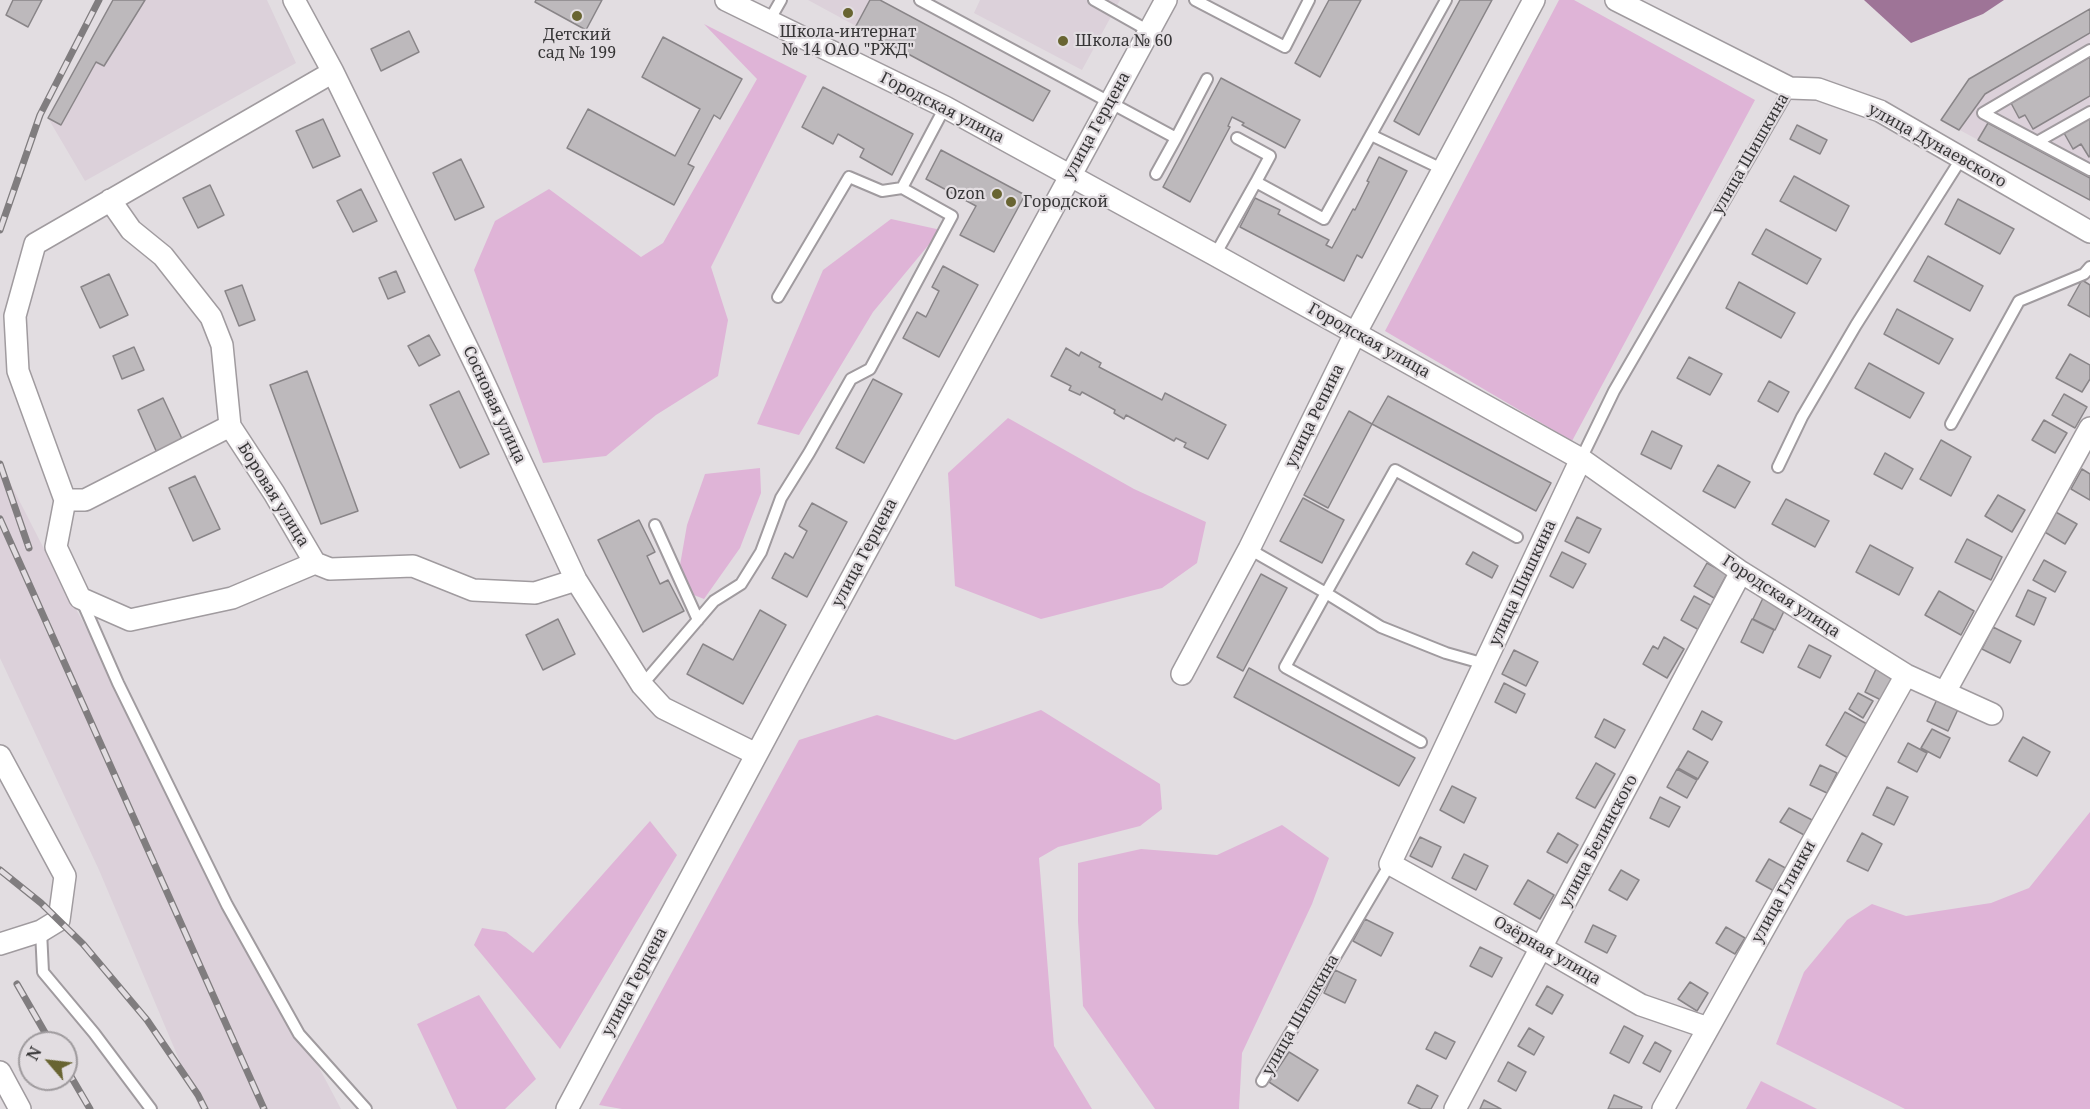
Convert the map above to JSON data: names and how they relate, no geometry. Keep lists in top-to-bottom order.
{
  "streets": {
    "street": [
      "Городская улица",
      "улица Герцена",
      "улица Дунаевского",
      "улица Шишкина",
      "Сосновая улица",
      "улица Репина",
      "Боровая улица",
      "улица Белинского",
      "улица Глинки",
      "Озёрная улица"
    ]
  },
  "crossings": [
    ["Городская улица", "улица Герцена"],
    ["Городская улица", "улица Шишкина"],
    ["Городская улица", "улица Репина"],
    ["Городская улица", "улица Белинского"],
    ["Городская улица", "улица Глинки"],
    ["улица Герцена", "Сосновая улица"],
    ["улица Дунаевского", "улица Шишкина"],
    ["улица Шишкина", "Озёрная улица"],
    ["Сосновая улица", "Боровая улица"],
    ["улица Белинского", "Озёрная улица"],
    ["улица Глинки", "Озёрная улица"]
  ],
  "places": [
    "Школа-интернат № 14 ОАО \"РЖД\"",
    "Детский сад № 199",
    "Школа № 60",
    "Ozon",
    "Городской"
  ],
  "north": "top left"
}
